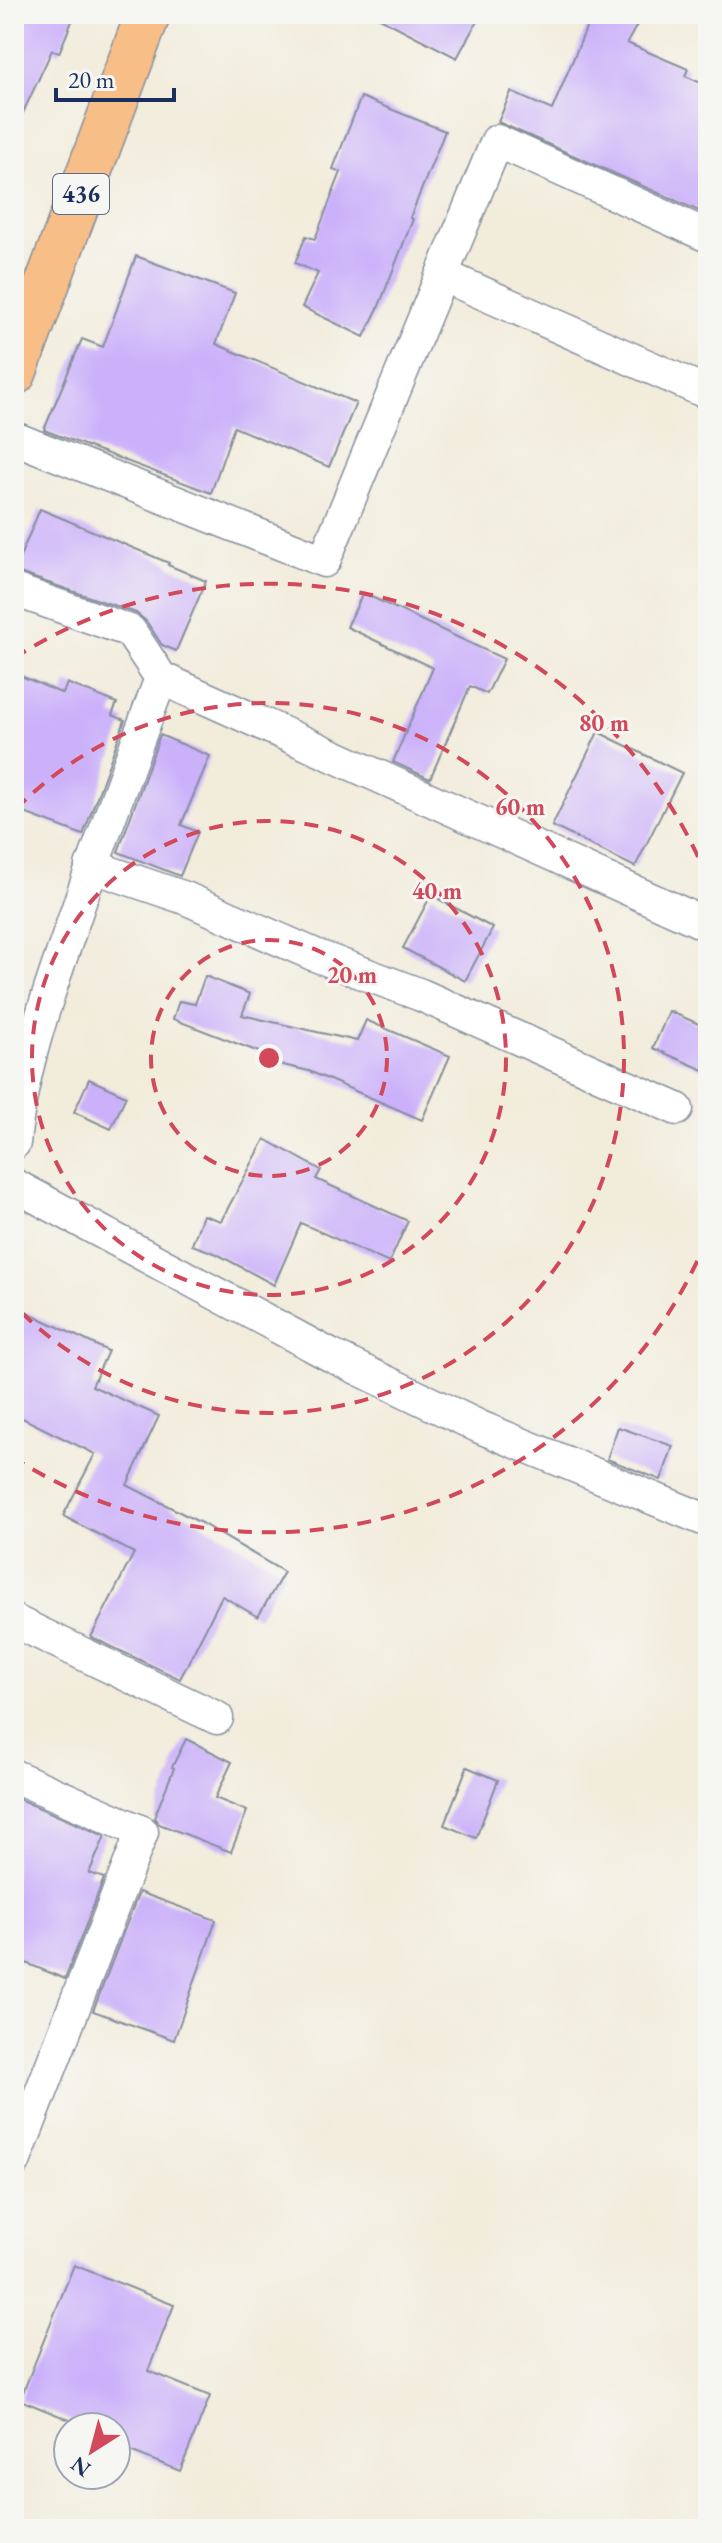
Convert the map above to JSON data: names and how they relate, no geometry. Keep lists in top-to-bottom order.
{
  "streets": {
    "main road": ["436"]
  },
  "scale_bar": "20 m",
  "north": "bottom left",
  "rings": [
    "80 m",
    "60 m",
    "40 m",
    "20 m"
  ]
}
